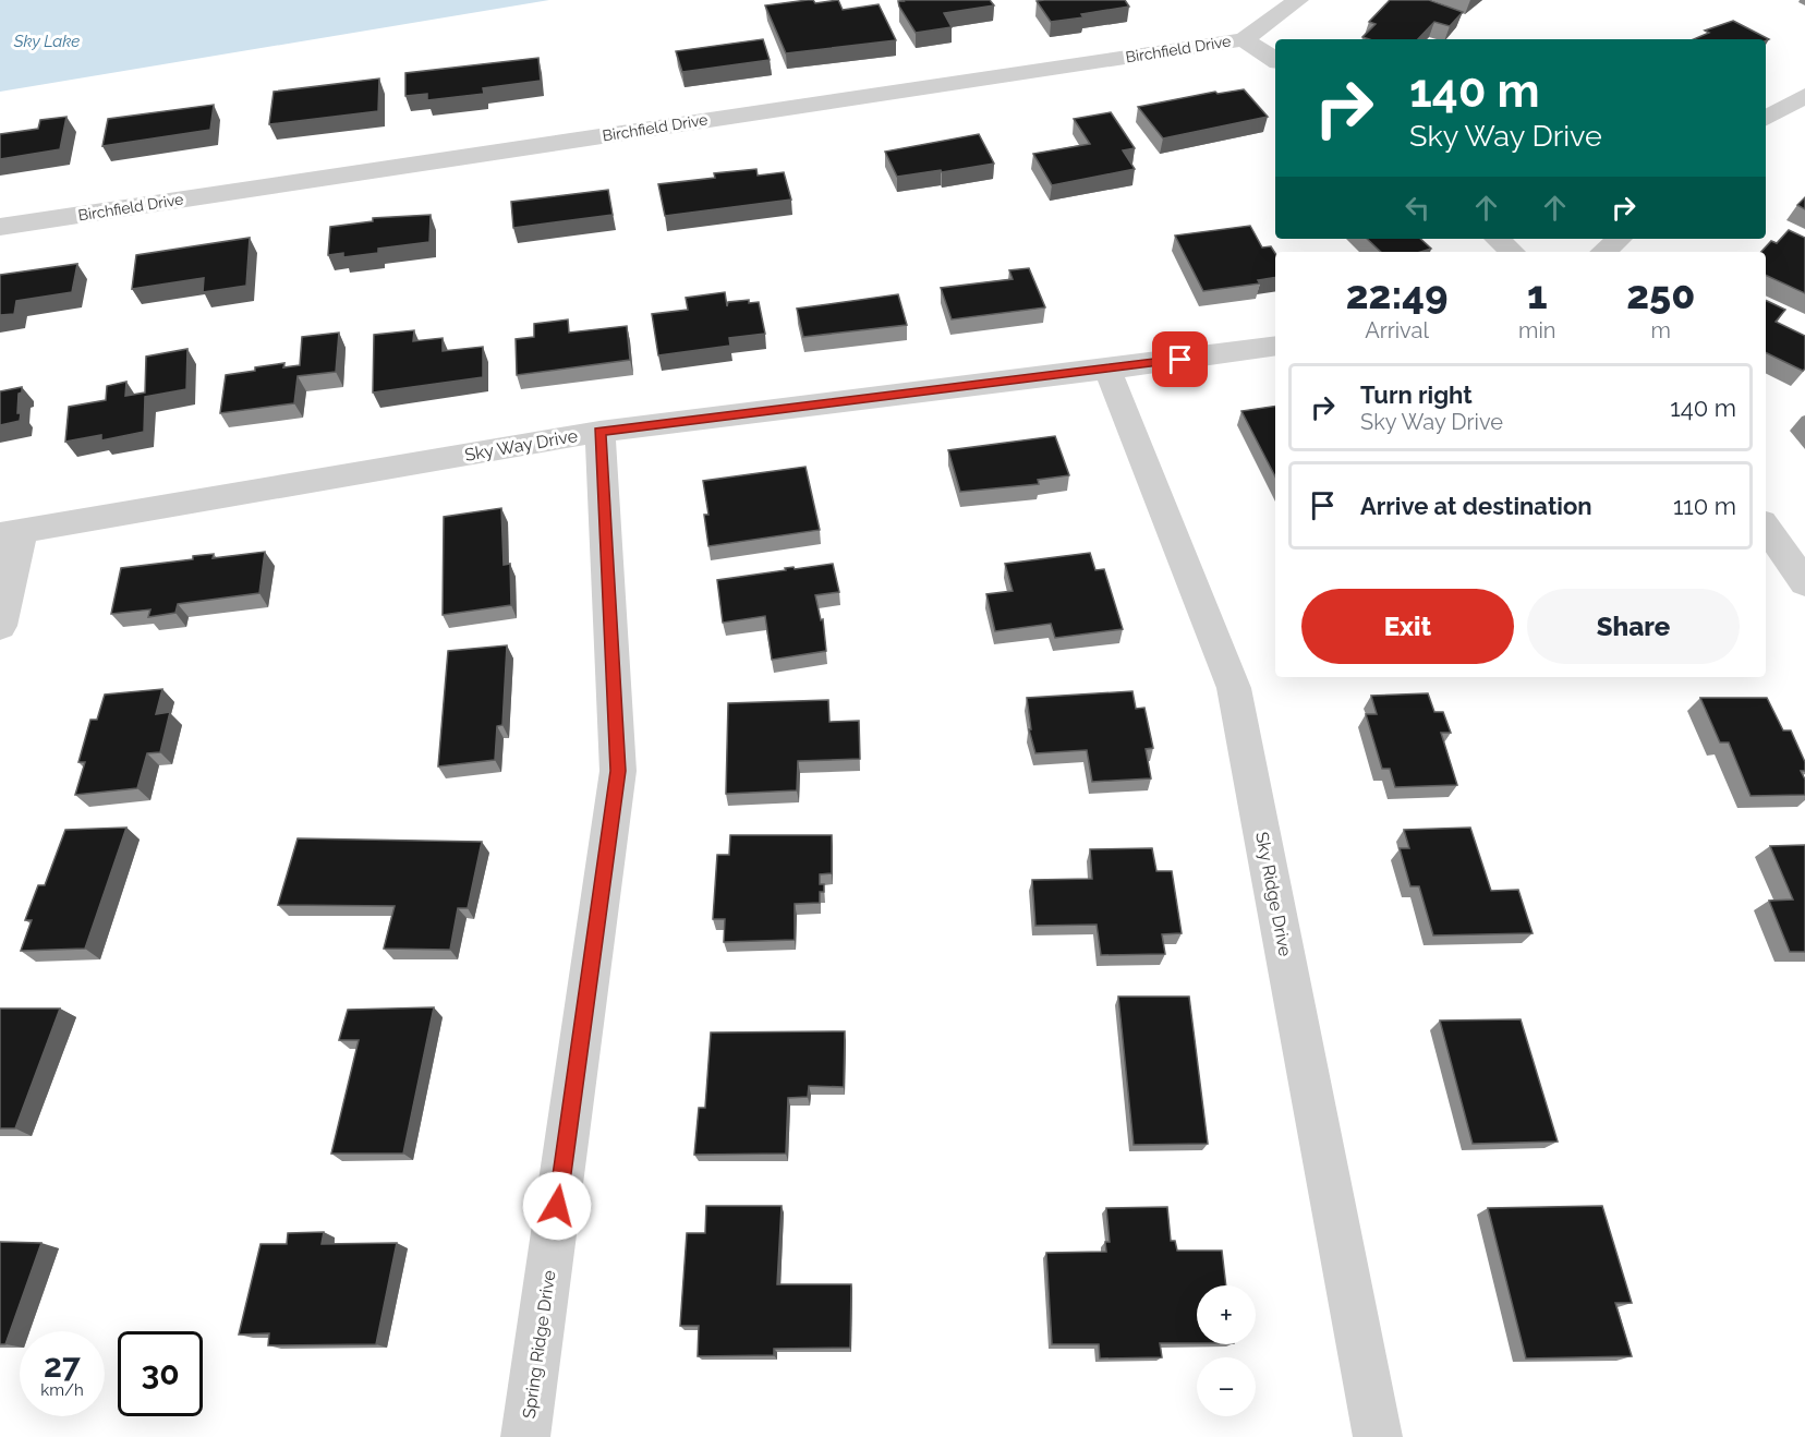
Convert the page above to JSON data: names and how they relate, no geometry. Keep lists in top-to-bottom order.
{
  "streets": {
    "street": [
      "Birchfield Drive",
      "Sky Way Drive",
      "Sky Ridge Drive",
      "Spring Ridge Drive"
    ]
  },
  "crossings": [
    ["Sky Way Drive", "Sky Ridge Drive"],
    ["Sky Way Drive", "Spring Ridge Drive"]
  ],
  "water": ["Sky Lake"],
  "page": {
    "turn": ["140 m", "Sky Way Drive"],
    "eta": [
      "22:49",
      "Arrival",
      "1",
      "min",
      "250",
      "m"
    ],
    "list": [
      {
        "name": "Turn right",
        "note": "Sky Way Drive",
        "value": "140 m"
      },
      {
        "name": "Arrive at destination",
        "value": "110 m"
      }
    ],
    "buttons": ["Exit", "Share"],
    "map_buttons": ["+", "−"],
    "speed": "27 km/h",
    "limit": "30"
  }
}
